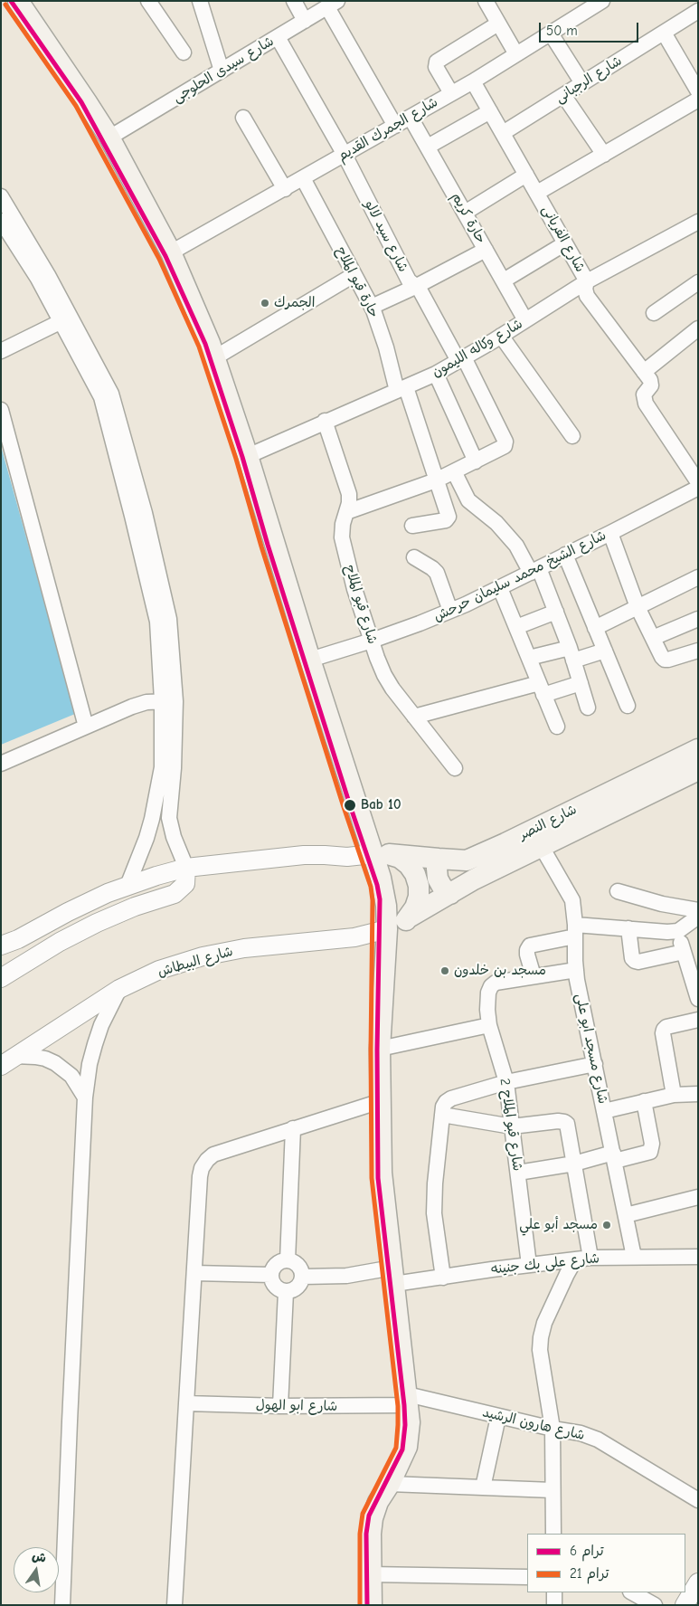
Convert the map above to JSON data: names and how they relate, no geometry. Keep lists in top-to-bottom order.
{
  "streets": {
    "main road": ["شارع النصر"],
    "street": [
      "شارع سيدى الحلوجى",
      "شارع الرجبانى",
      "شارع الجمرك القديم",
      "حارة كريم",
      "شارع سيد لالو",
      "شارع الفريانى",
      "حارة قبو الملاح",
      "شارع وكاله الليمون",
      "شارع الشيخ محمد سليمان حرحش",
      "شارع قبو الملاح",
      "شارع البيطاش",
      "شارع مسجد ابو على",
      "شارع قبو الملاح 2",
      "شارع على بك جنينه",
      "شارع ابو الهول",
      "شارع هارون الرشيد"
    ]
  },
  "crossings": [
    ["شارع سيدى الحلوجى", "شارع سيد لالو"],
    ["شارع الرجبانى", "شارع الفريانى"],
    ["شارع الجمرك القديم", "حارة كريم"],
    ["شارع الجمرك القديم", "شارع سيد لالو"],
    ["شارع الجمرك القديم", "شارع الفريانى"],
    ["شارع الجمرك القديم", "حارة قبو الملاح"],
    ["حارة كريم", "شارع وكاله الليمون"],
    ["شارع سيد لالو", "حارة قبو الملاح"],
    ["شارع سيد لالو", "شارع وكاله الليمون"],
    ["شارع سيد لالو", "شارع قبو الملاح"],
    ["شارع الفريانى", "شارع وكاله الليمون"],
    ["حارة قبو الملاح", "شارع وكاله الليمون"],
    ["شارع وكاله الليمون", "شارع قبو الملاح"],
    ["شارع الشيخ محمد سليمان حرحش", "شارع قبو الملاح"],
    ["شارع النصر", "شارع البيطاش"],
    ["شارع النصر", "شارع مسجد ابو على"],
    ["شارع مسجد ابو على", "شارع على بك جنينه"],
    ["شارع قبو الملاح 2", "شارع على بك جنينه"],
    ["شارع ابو الهول", "شارع هارون الرشيد"]
  ],
  "places": [
    "الجمرك",
    "Bab 10",
    "مسجد بن خلدون",
    "مسجد أبو علي"
  ],
  "lines": ["tram line 6", "tram line 21"],
  "legend": ["ترام 6", "ترام 21"],
  "scale_bar": "50 m",
  "north": "top"
}
